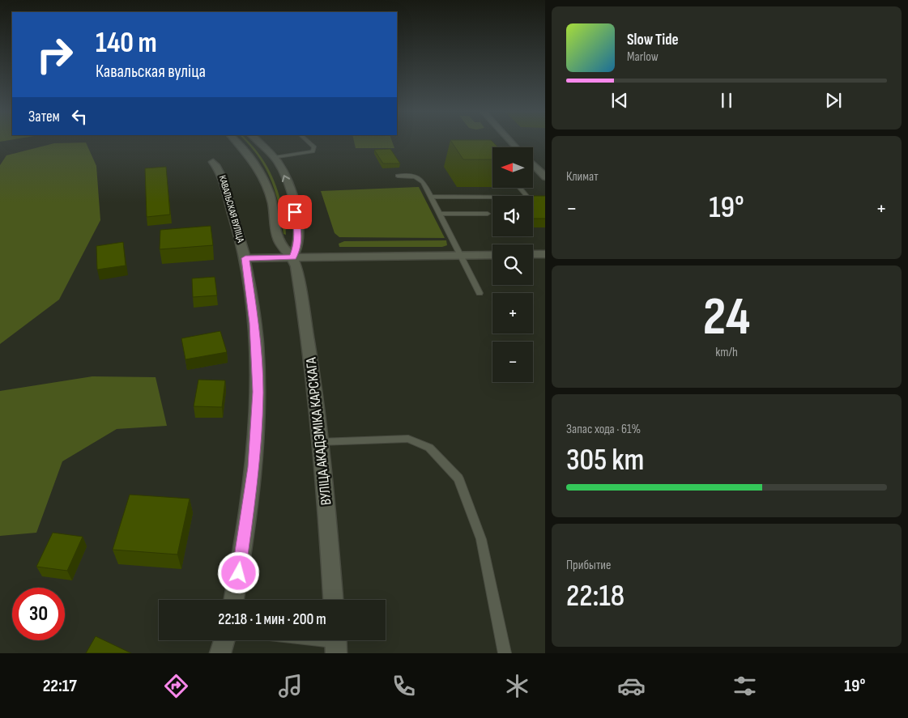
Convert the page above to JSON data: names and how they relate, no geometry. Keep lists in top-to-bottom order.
{
  "streets": {
    "main road": ["КАВАЛЬСКАЯ ВУЛІЦА", "ВУЛІЦА АКАДЭМІКА КАРСКАГА"]
  },
  "crossings": [
    ["КАВАЛЬСКАЯ ВУЛІЦА", "ВУЛІЦА АКАДЭМІКА КАРСКАГА"]
  ],
  "north": "left",
  "page": {
    "turn": ["140 m", "Кавальская вуліца"],
    "song": ["Slow Tide", "Marlow"],
    "then": "Затем",
    "tile": [
      "Климат",
      ["24", "km/h"],
      ["Запас хода · 61%", "305 km"],
      ["Прибытие", "22:18"]
    ],
    "map_buttons": ["+", "−"],
    "heat": ["−", "19°", "+"],
    "limit": "30",
    "trip": "22:18 · 1 мин · 200 m",
    "tabs": ["22:17", "19°"]
  }
}
